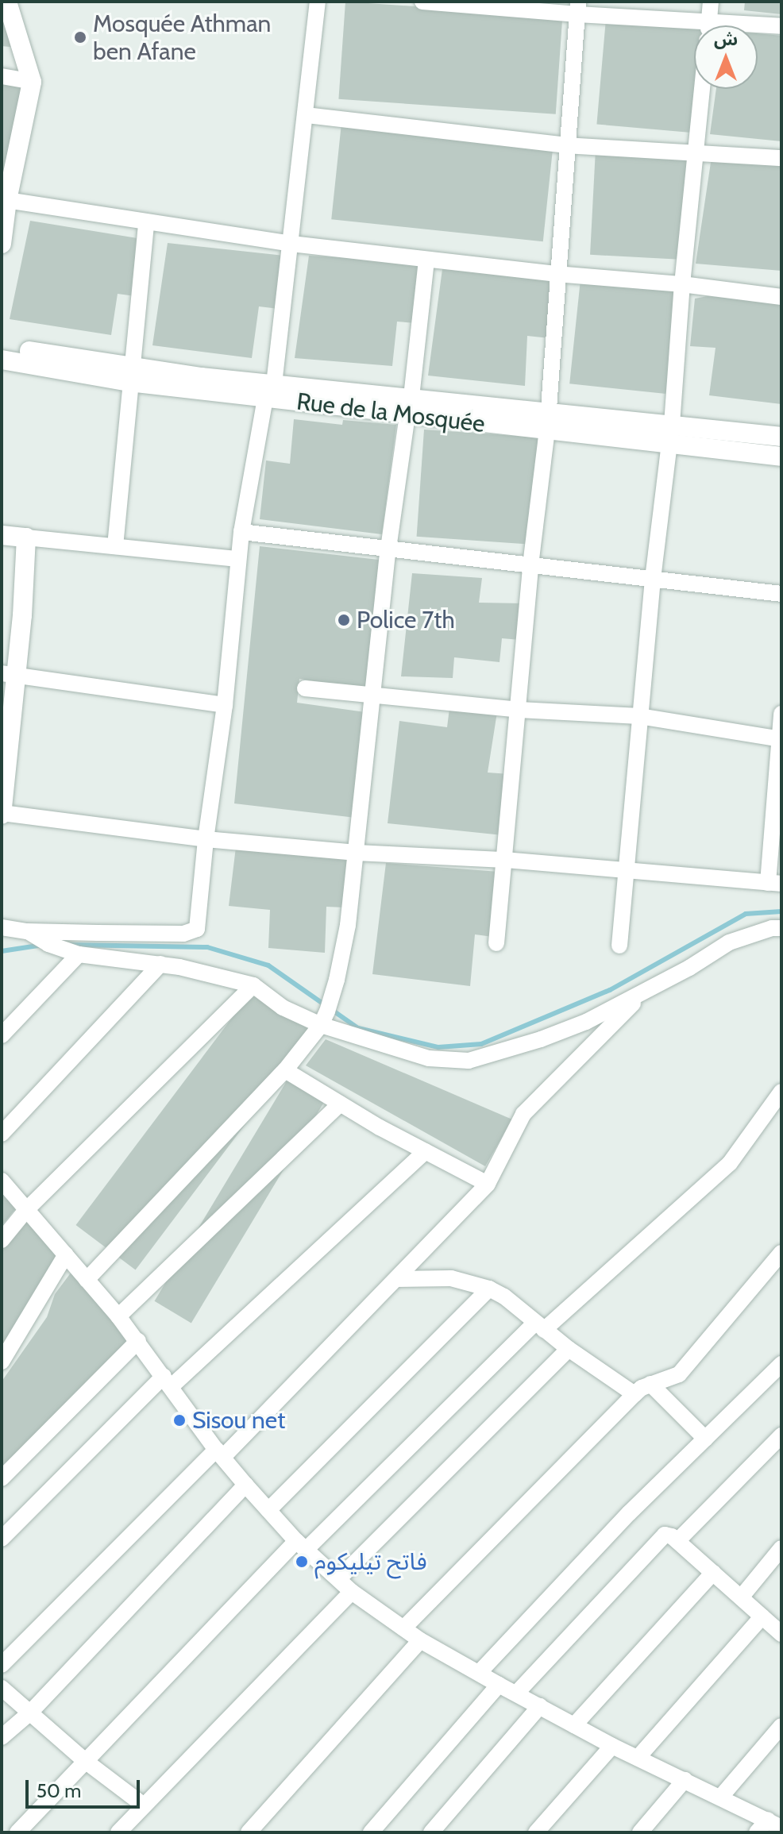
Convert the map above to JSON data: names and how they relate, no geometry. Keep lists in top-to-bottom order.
{
  "streets": {
    "main road": ["Rue de la Mosquée"]
  },
  "places": [
    "Mosquée Athman ben Afane",
    "Police 7th",
    "Sisou net",
    "فاتح تيليكوم"
  ],
  "scale_bar": "50 m",
  "north": "top"
}
